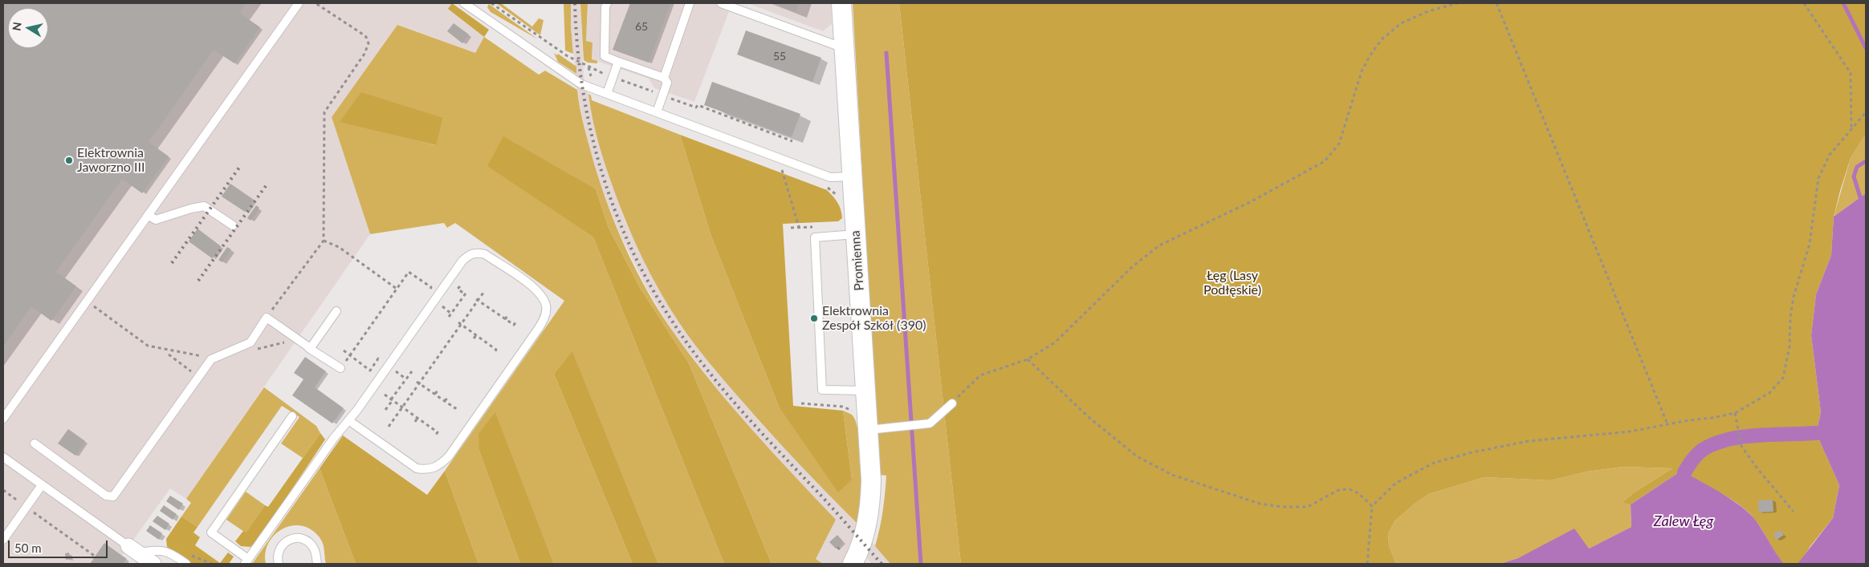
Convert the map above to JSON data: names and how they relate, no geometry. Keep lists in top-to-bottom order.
{
  "streets": {
    "street": ["Promienna"]
  },
  "water": ["Zalew Łęg"],
  "parks": ["Łęg (Lasy Podłęskie)"],
  "places": ["Elektrownia Jaworzno III", "Elektrownia Zespół Szkół (390)"],
  "house_numbers": ["65", "55"],
  "scale_bar": "50 m",
  "north": "left"
}
